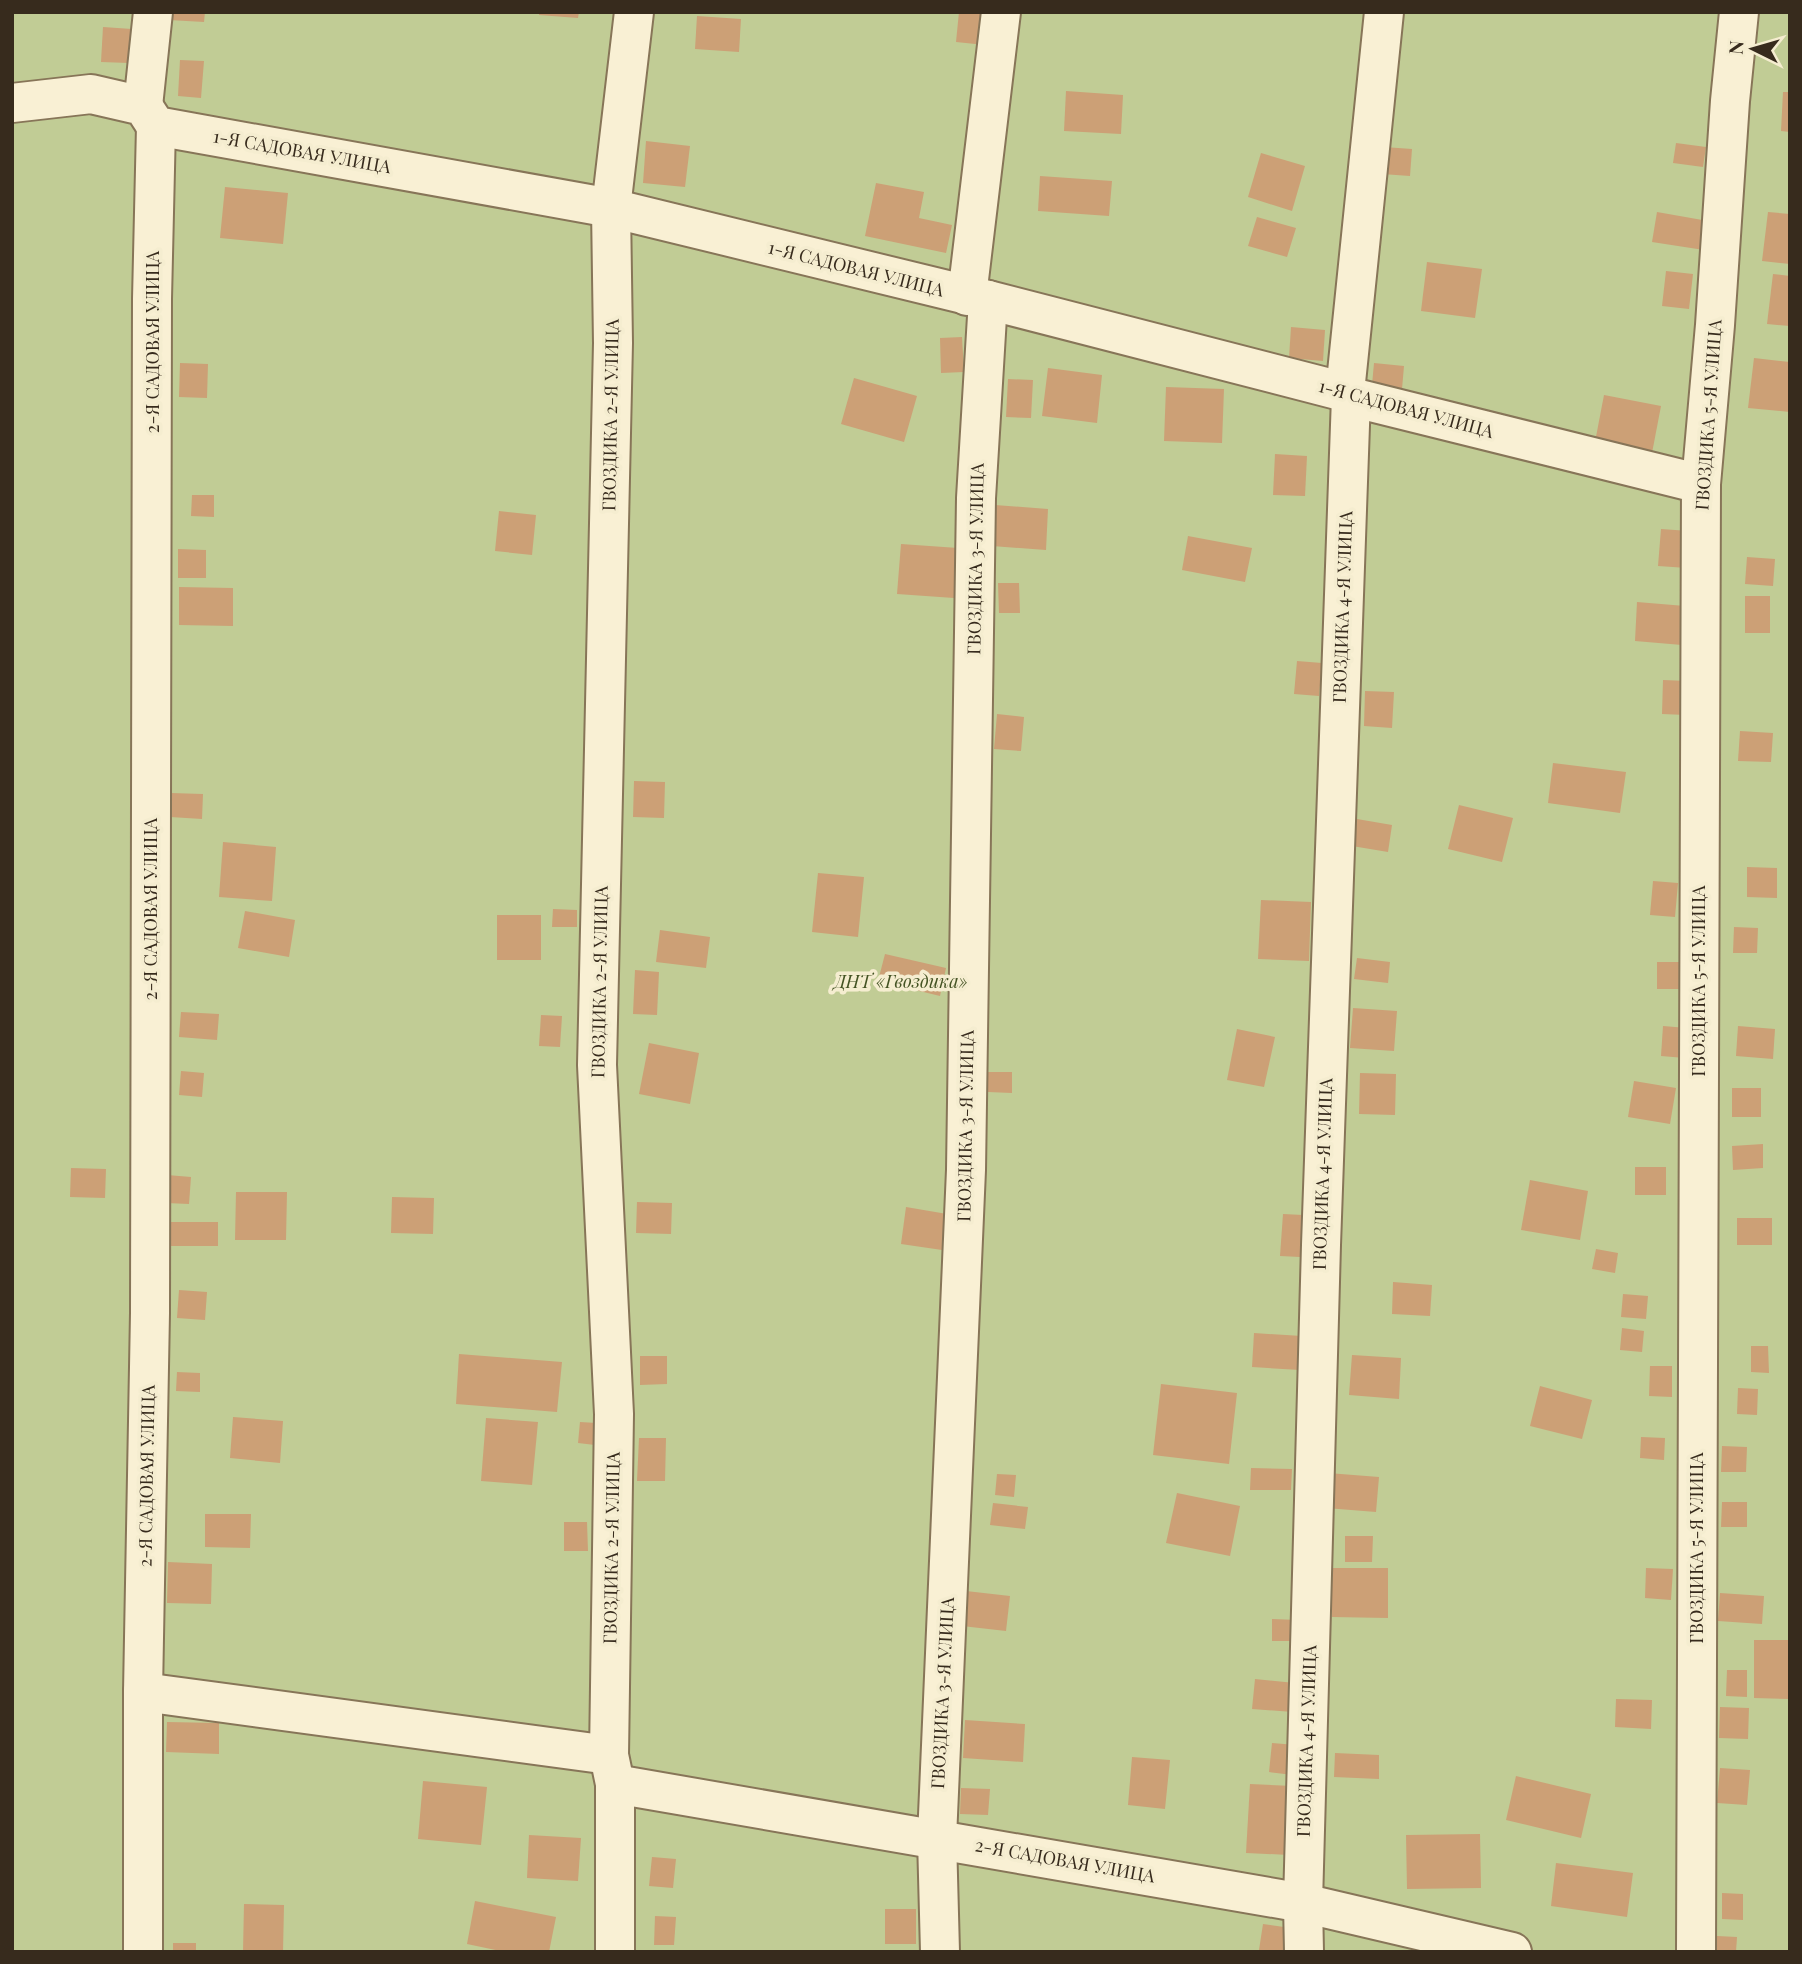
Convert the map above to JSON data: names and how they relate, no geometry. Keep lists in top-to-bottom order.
{
  "streets": {
    "street": [
      "1-Я САДОВАЯ УЛИЦА",
      "2-Я САДОВАЯ УЛИЦА",
      "ГВОЗДИКА 2-Я УЛИЦА",
      "ГВОЗДИКА 5-Я УЛИЦА",
      "ГВОЗДИКА 3-Я УЛИЦА",
      "ГВОЗДИКА 4-Я УЛИЦА"
    ]
  },
  "crossings": [
    ["1-Я САДОВАЯ УЛИЦА", "2-Я САДОВАЯ УЛИЦА"],
    ["1-Я САДОВАЯ УЛИЦА", "ГВОЗДИКА 2-Я УЛИЦА"],
    ["1-Я САДОВАЯ УЛИЦА", "ГВОЗДИКА 5-Я УЛИЦА"],
    ["1-Я САДОВАЯ УЛИЦА", "ГВОЗДИКА 3-Я УЛИЦА"],
    ["1-Я САДОВАЯ УЛИЦА", "ГВОЗДИКА 4-Я УЛИЦА"],
    ["2-Я САДОВАЯ УЛИЦА", "ГВОЗДИКА 2-Я УЛИЦА"],
    ["2-Я САДОВАЯ УЛИЦА", "ГВОЗДИКА 3-Я УЛИЦА"],
    ["2-Я САДОВАЯ УЛИЦА", "ГВОЗДИКА 4-Я УЛИЦА"]
  ],
  "parks": ["ДНТ «Гвоздика»"],
  "north": "left"
}
